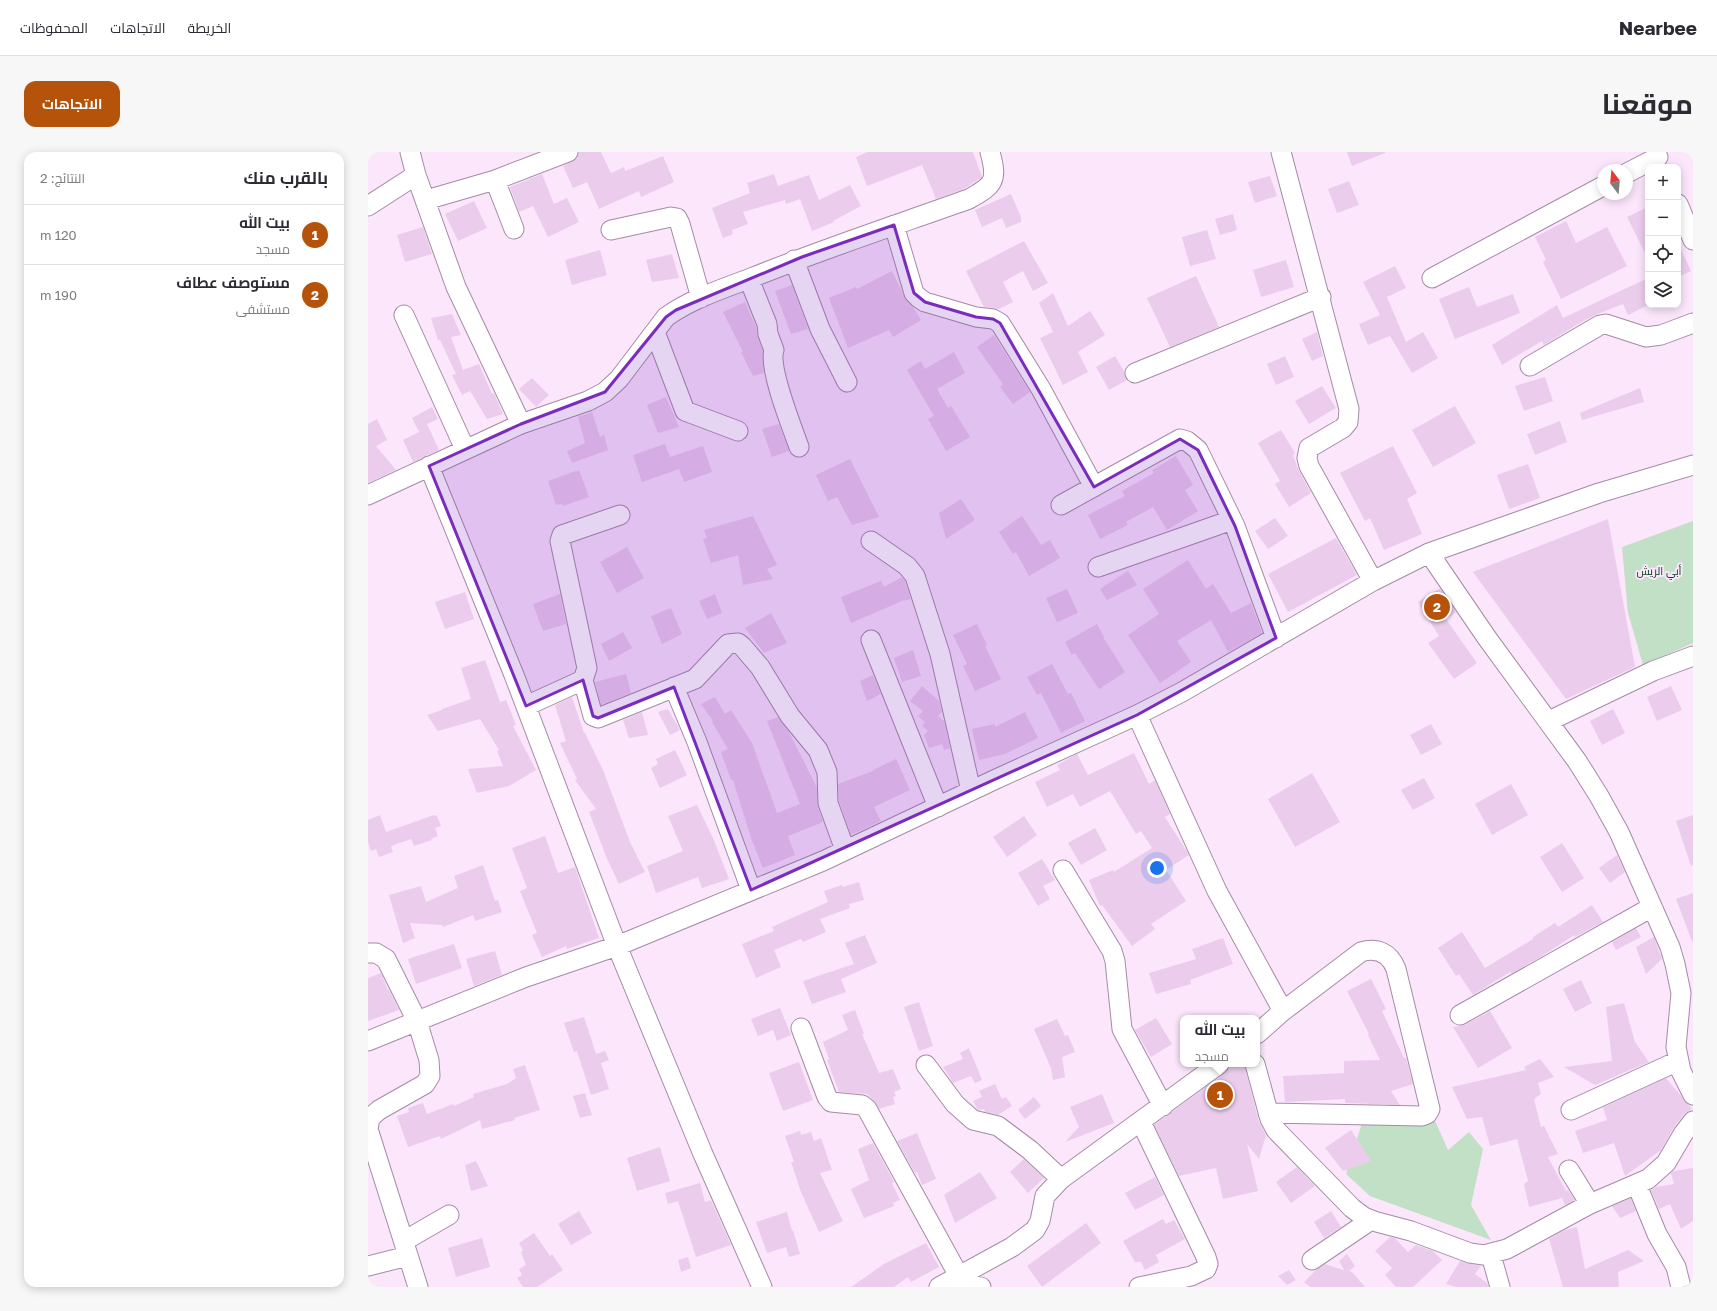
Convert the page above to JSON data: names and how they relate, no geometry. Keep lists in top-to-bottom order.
{
  "parks": ["أبي الريش"],
  "north": "top",
  "page": {
    "header": "Nearbee",
    "nav": ["الخريطة", "الاتجاهات", "المحفوظات"],
    "title": "موقعنا",
    "buttons": "الاتجاهات",
    "heading": ["بالقرب منك", "النتائج: 2"],
    "map_buttons": ["+", "−"],
    "list": [
      {
        "mark": "1",
        "name": "بيت الله",
        "note": "مسجد",
        "value": "120 m"
      },
      {
        "mark": "2",
        "name": "مستوصف عطاف",
        "note": "مستشفى",
        "value": "190 m"
      }
    ],
    "pins": ["2", "1"],
    "popup": ["بيت الله", "مسجد"]
  }
}
